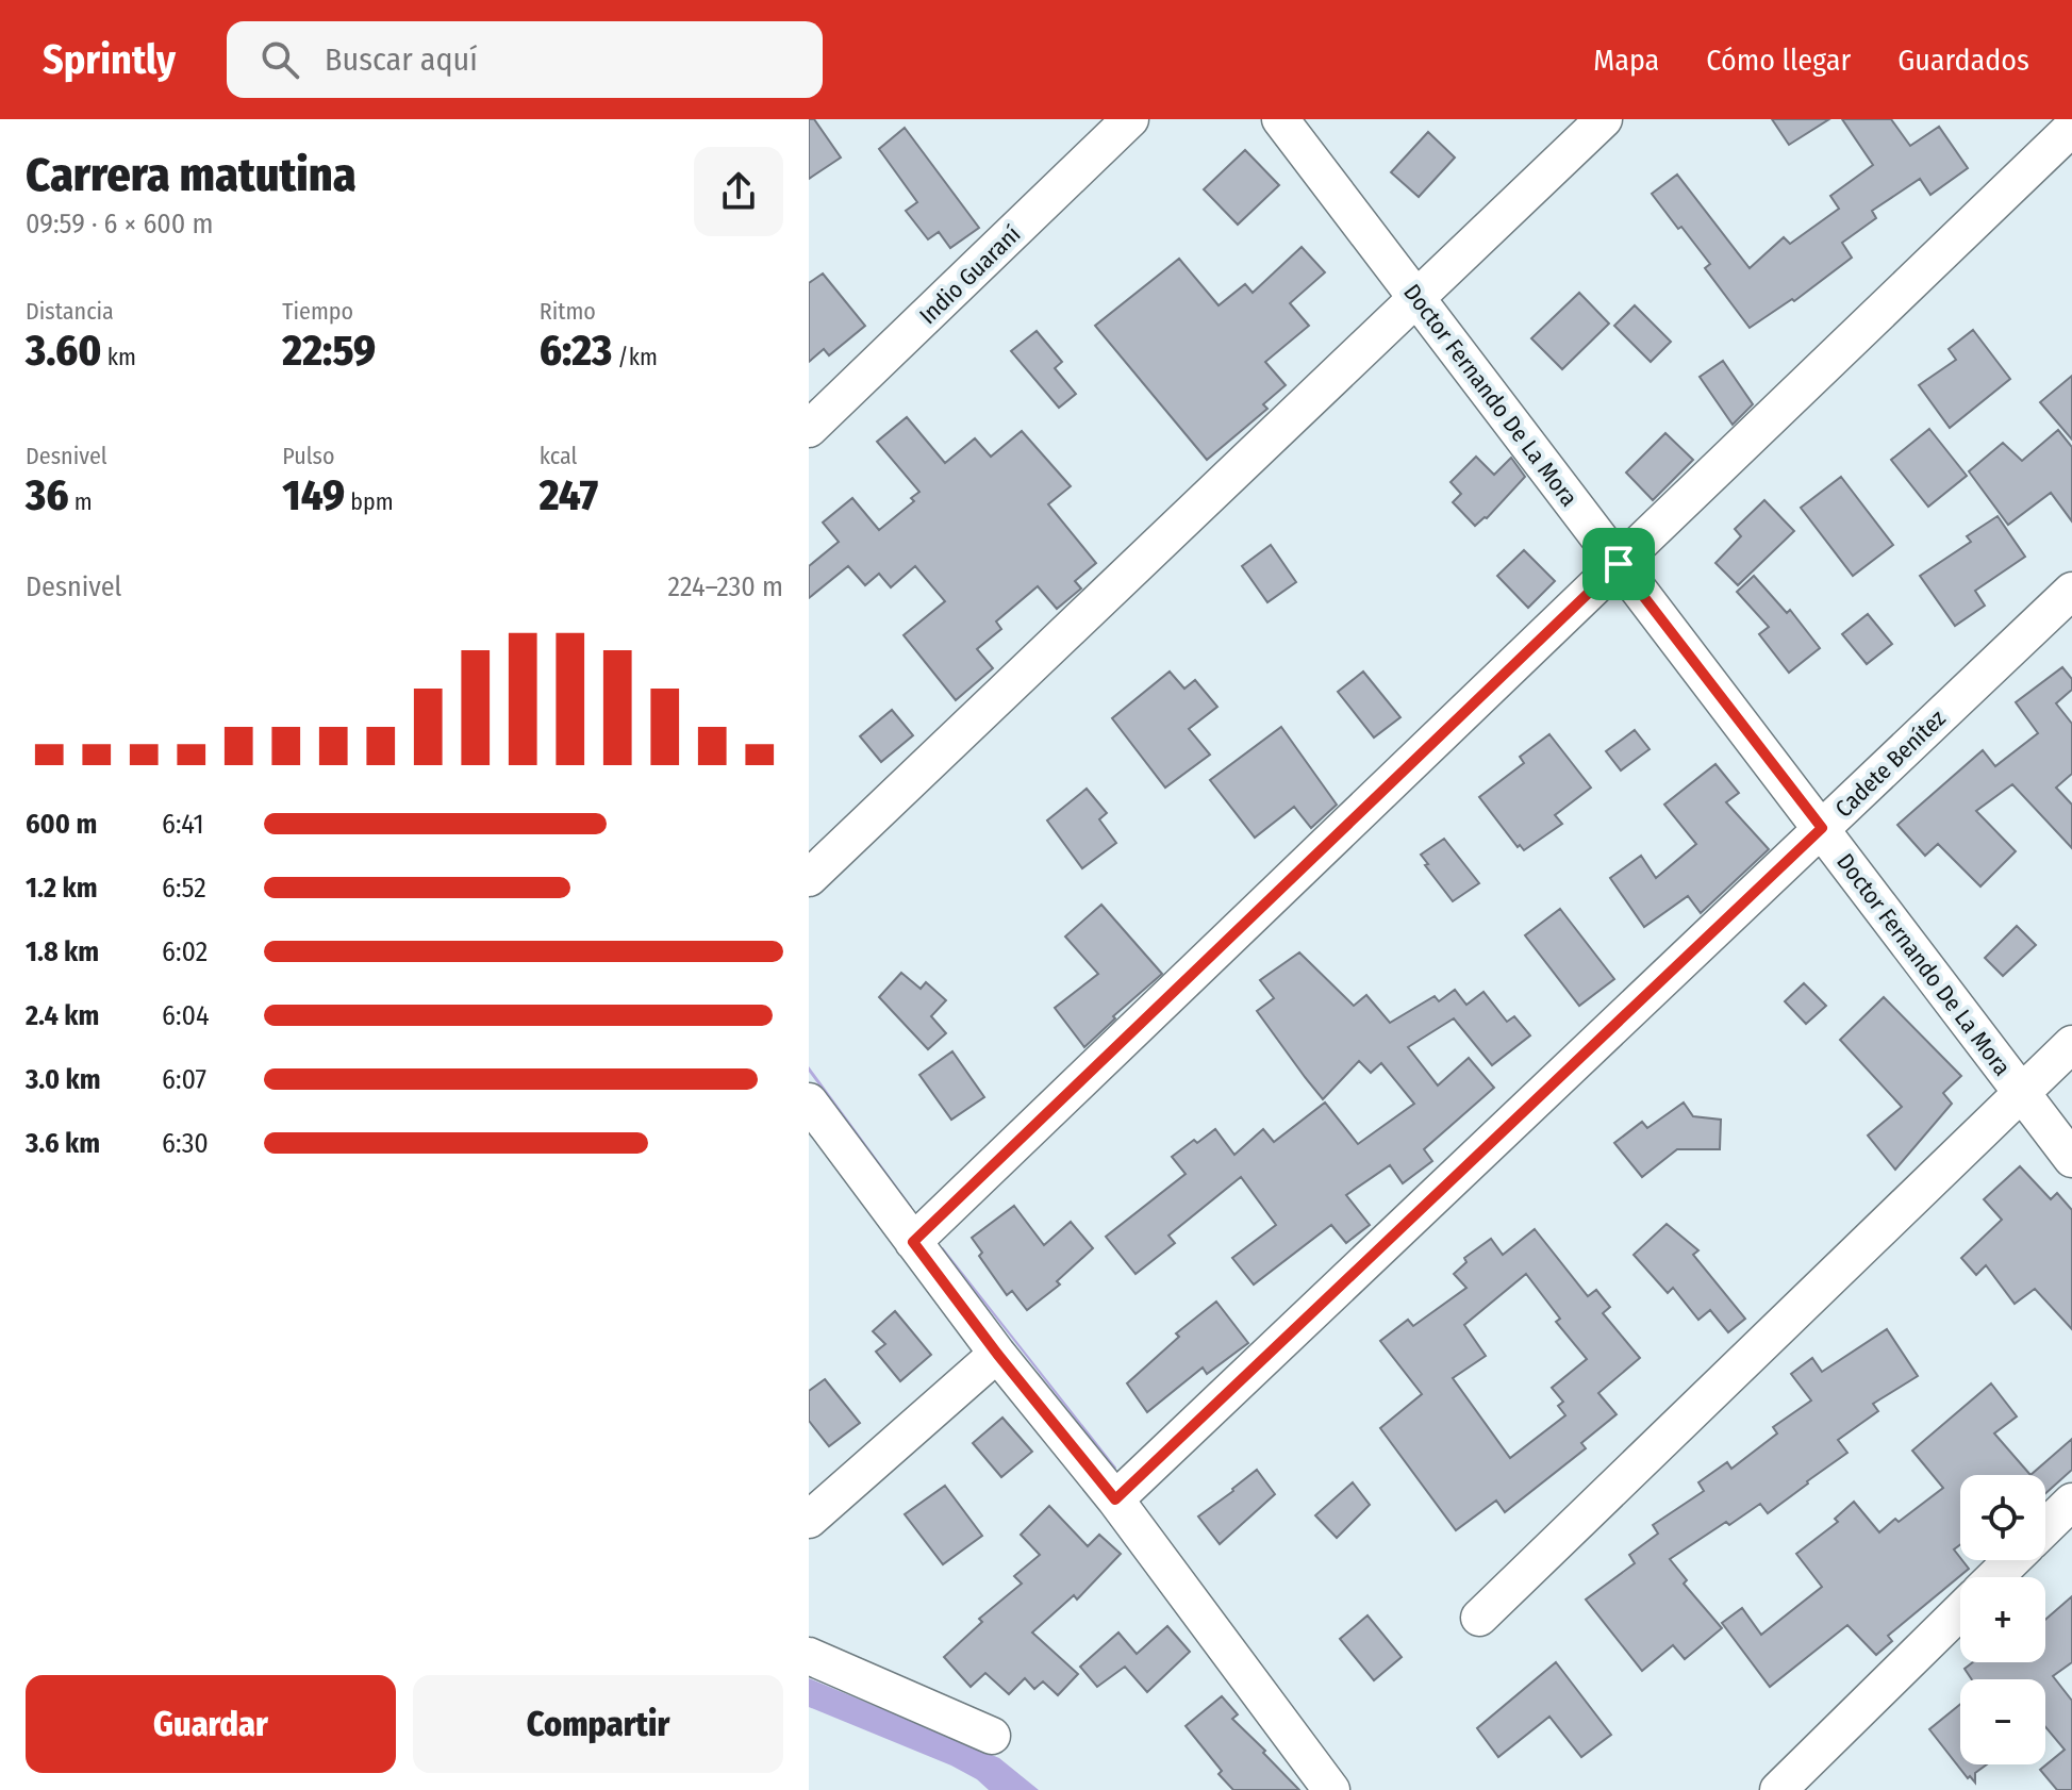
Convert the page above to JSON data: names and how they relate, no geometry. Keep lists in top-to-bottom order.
{
  "streets": {
    "street": ["Indio Guaraní", "Doctor Fernando De La Mora", "Cadete Benítez"]
  },
  "crossings": [
    ["Doctor Fernando De La Mora", "Cadete Benítez"]
  ],
  "page": {
    "header": "Sprintly",
    "search": "Buscar aquí",
    "nav": ["Mapa", "Cómo llegar", "Guardados"],
    "heading": ["Carrera matutina", "09:59 · 6 × 600 m"],
    "stats": [
      ["Distancia", "3.60 km"],
      ["Tiempo", "22:59"],
      ["Ritmo", "6:23 /km"],
      ["Desnivel", "36 m"],
      ["Pulso", "149 bpm"],
      ["kcal", "247"]
    ],
    "chart": ["Desnivel", "224–230 m"],
    "list": [
      {
        "name": "600 m",
        "note": "6:41"
      },
      {
        "name": "1.2 km",
        "note": "6:52"
      },
      {
        "name": "1.8 km",
        "note": "6:02"
      },
      {
        "name": "2.4 km",
        "note": "6:04"
      },
      {
        "name": "3.0 km",
        "note": "6:07"
      },
      {
        "name": "3.6 km",
        "note": "6:30"
      }
    ],
    "map_buttons": ["+", "−"],
    "buttons": ["Guardar", "Compartir"]
  }
}
